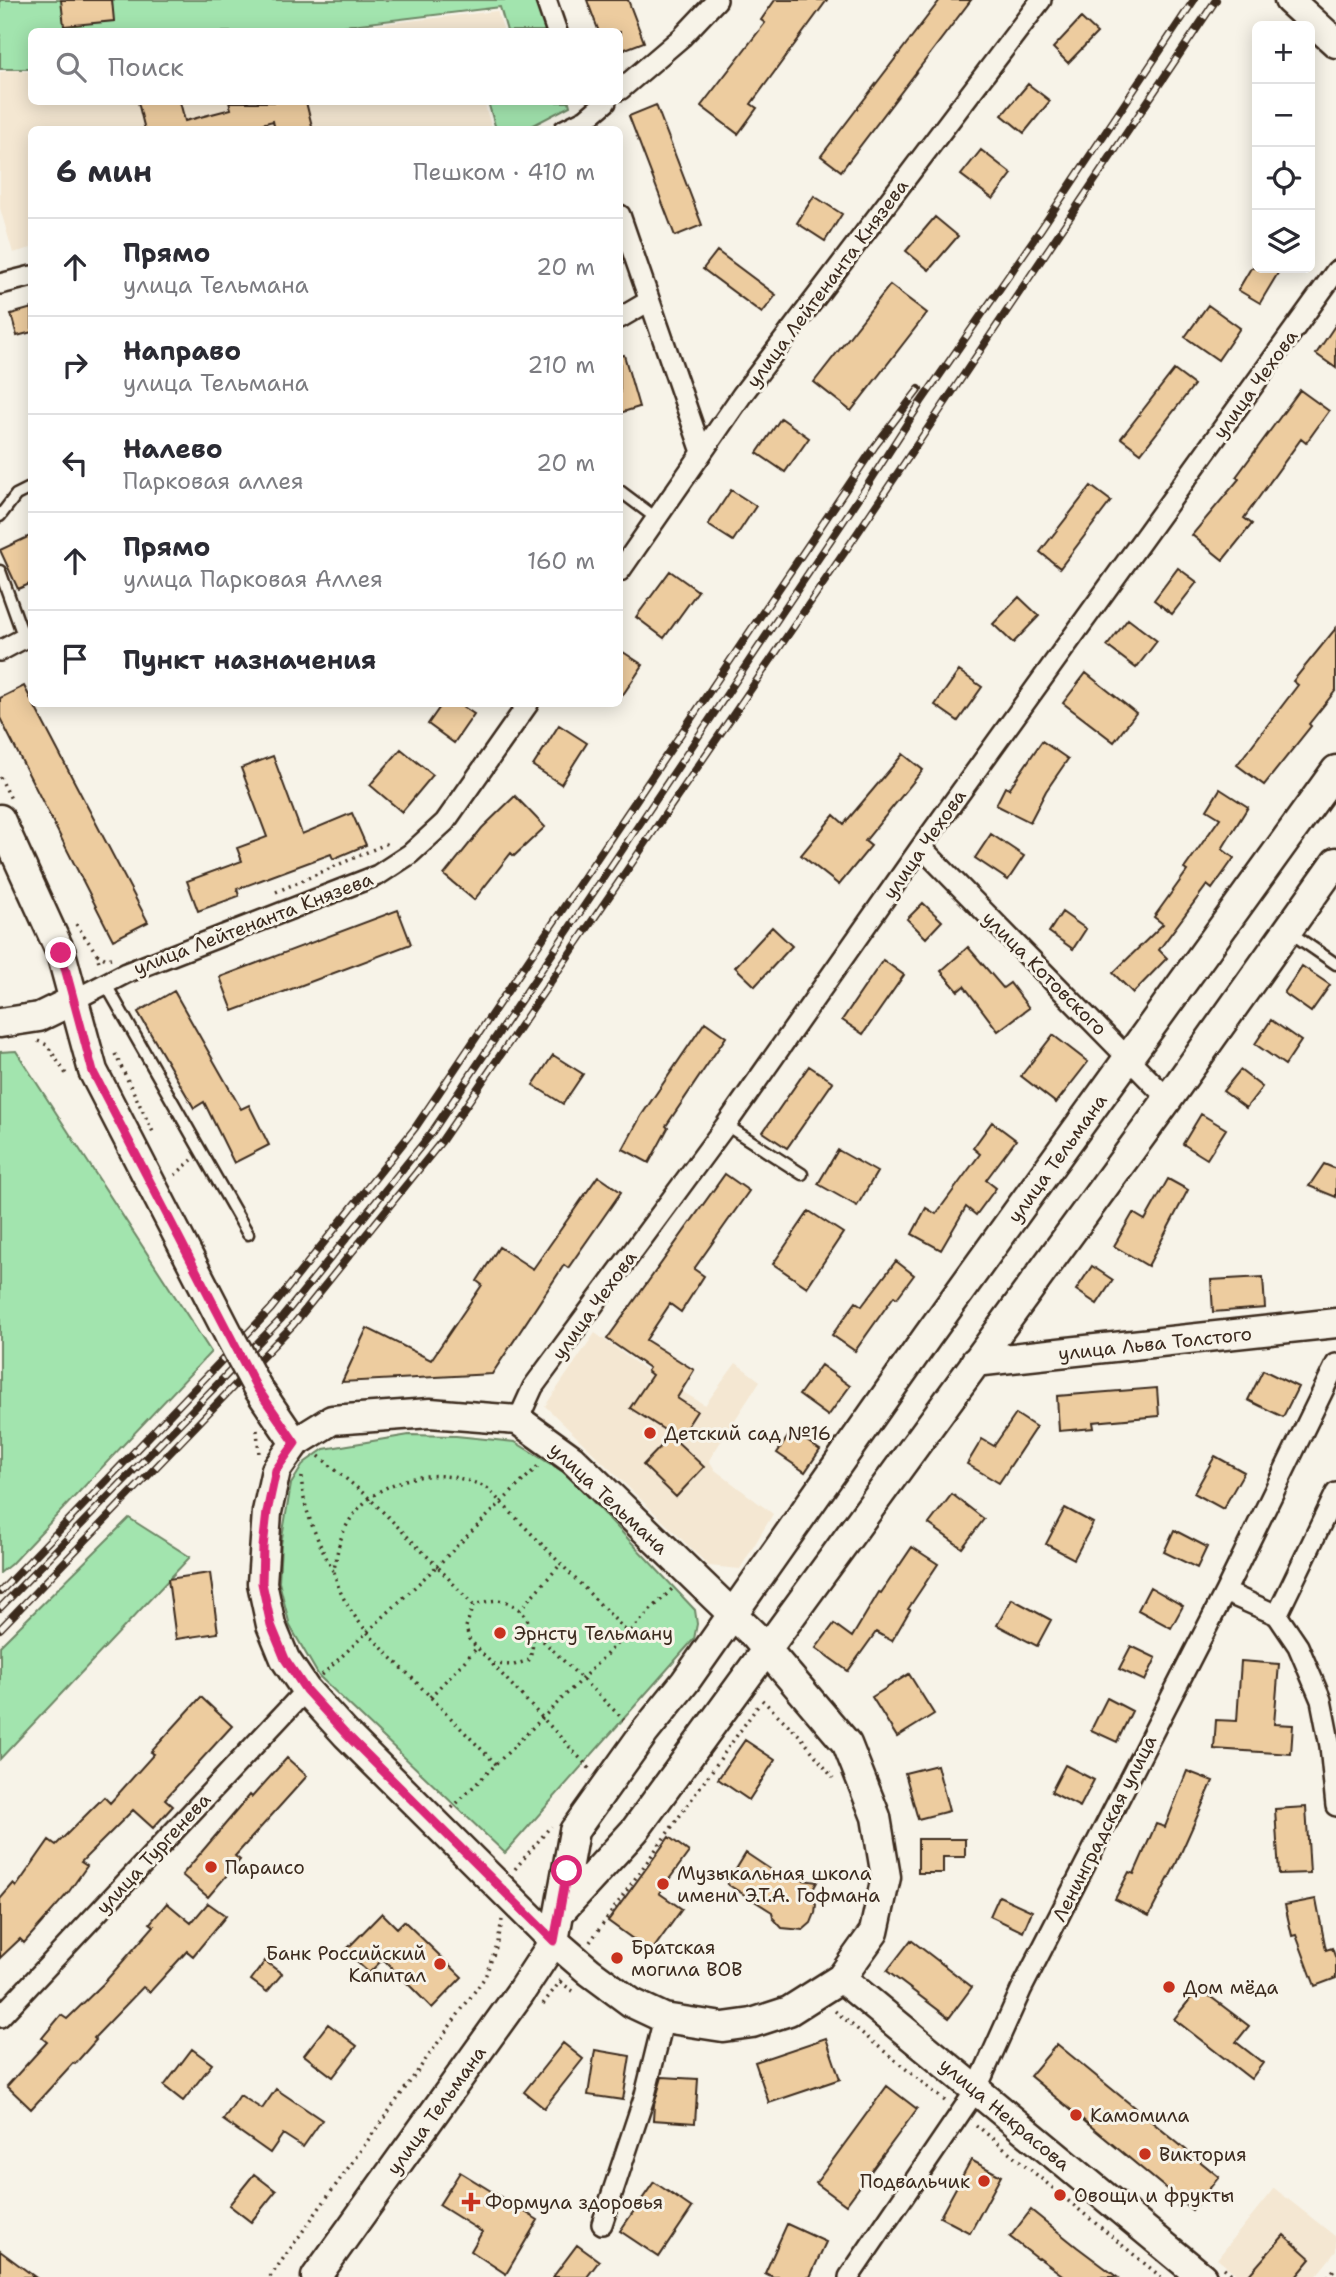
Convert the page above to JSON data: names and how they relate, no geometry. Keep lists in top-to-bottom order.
{
  "streets": {
    "street": [
      "улица Лейтенанта Князева",
      "улица Чехова",
      "улица Котовского",
      "улица Тельмана",
      "улица Льва Толстого",
      "Ленинградская улица",
      "улица Тургенева",
      "улица Некрасова"
    ]
  },
  "crossings": [
    ["улица Чехова", "улица Котовского"],
    ["улица Чехова", "улица Тельмана"],
    ["улица Котовского", "улица Тельмана"],
    ["улица Тельмана", "улица Тургенева"],
    ["улица Тельмана", "улица Некрасова"],
    ["Ленинградская улица", "улица Некрасова"]
  ],
  "places": {
    "other": [
      "Детский сад №16",
      "Эрнсту Тельману",
      "Параисо",
      "Музыкальная школа имени Э.Т.А. Гофмана",
      "Братская могила ВОВ",
      "Банк Российский Капитал",
      "Дом мёда",
      "Камомила",
      "Виктория",
      "Подвальчик",
      "Овощи и фрукты"
    ],
    "health": ["Формула здоровья"]
  },
  "page": {
    "map_buttons": ["+", "−"],
    "search": "Поиск",
    "heading": ["6 мин", "Пешком · 410 m"],
    "list": [
      ["Прямо", "улица Тельмана", "20 m"],
      ["Направо", "улица Тельмана", "210 m"],
      ["Налево", "Парковая аллея", "20 m"],
      ["Прямо", "улица Парковая Аллея", "160 m"],
      "Пункт назначения"
    ]
  }
}
